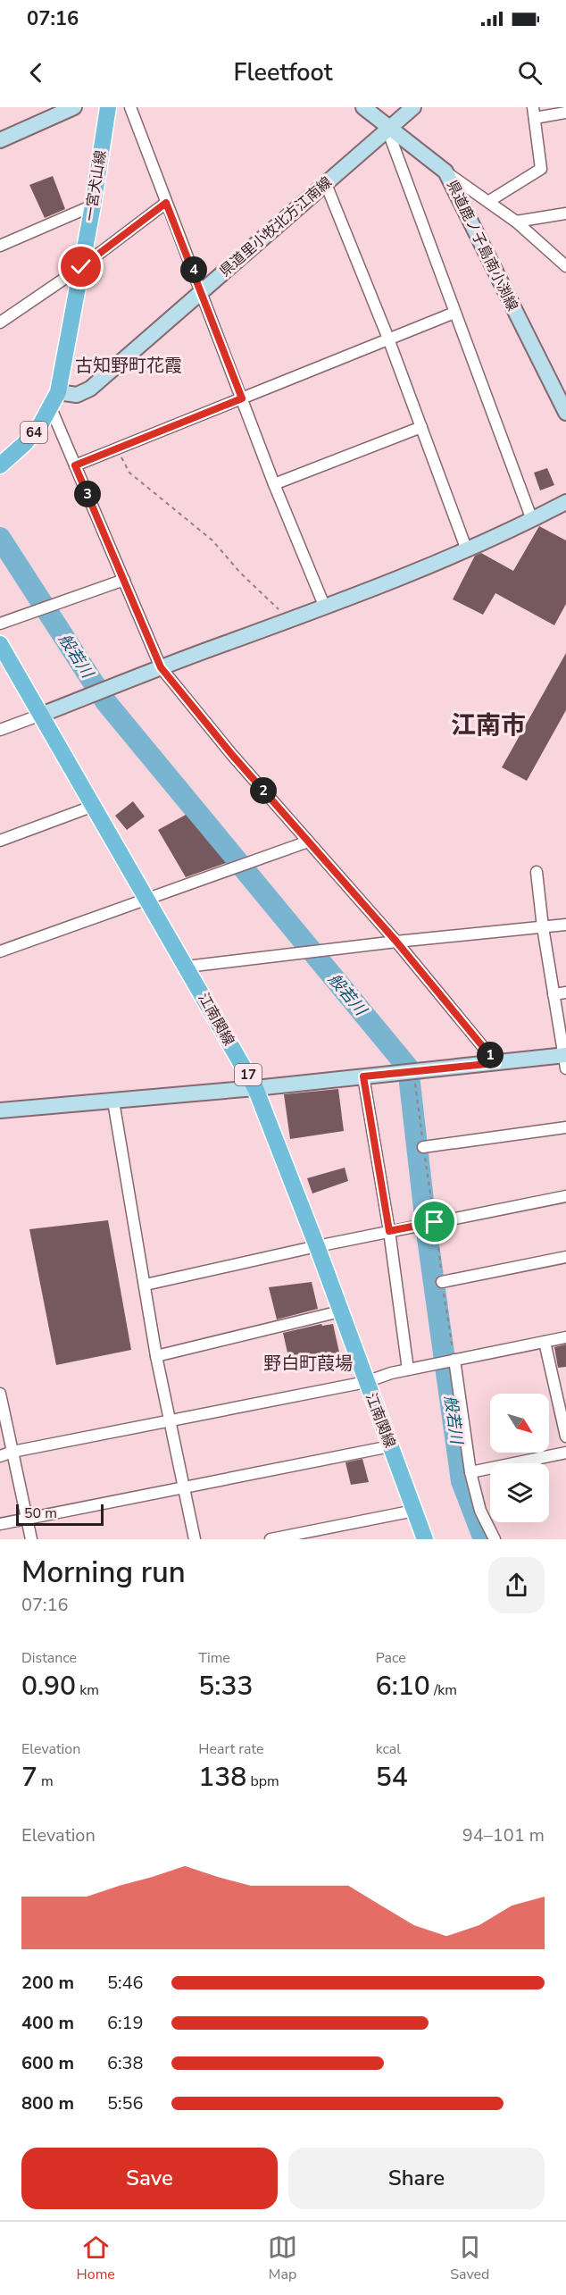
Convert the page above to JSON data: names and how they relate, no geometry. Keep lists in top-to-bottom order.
{
  "streets": {
    "main road": [
      "一宮犬山線",
      "64",
      "江南関線",
      "17"
    ],
    "street": ["県道里小牧北方江南線", "県道鹿ノ子島南小渕線"]
  },
  "crossings": [
    ["一宮犬山線", "県道里小牧北方江南線"],
    ["県道里小牧北方江南線", "県道鹿ノ子島南小渕線"]
  ],
  "districts": ["古知野町花霞", "江南市", "野白町葭場"],
  "water": ["般若川"],
  "scale_bar": "50 m",
  "north": "bottom right",
  "page": {
    "status": "07:16",
    "header": "Fleetfoot",
    "pins": [
      "4",
      "3",
      "2",
      "1"
    ],
    "scale": "50 m",
    "heading": ["Morning run", "07:16"],
    "stats": [
      ["Distance", "0.90 km"],
      ["Time", "5:33"],
      ["Pace", "6:10 /km"],
      ["Elevation", "7 m"],
      ["Heart rate", "138 bpm"],
      ["kcal", "54"]
    ],
    "chart": ["Elevation", "94–101 m"],
    "list": [
      {
        "name": "200 m",
        "note": "5:46"
      },
      {
        "name": "400 m",
        "note": "6:19"
      },
      {
        "name": "600 m",
        "note": "6:38"
      },
      {
        "name": "800 m",
        "note": "5:56"
      }
    ],
    "buttons": ["Save", "Share"],
    "tabs": ["Home", "Map", "Saved"]
  }
}
